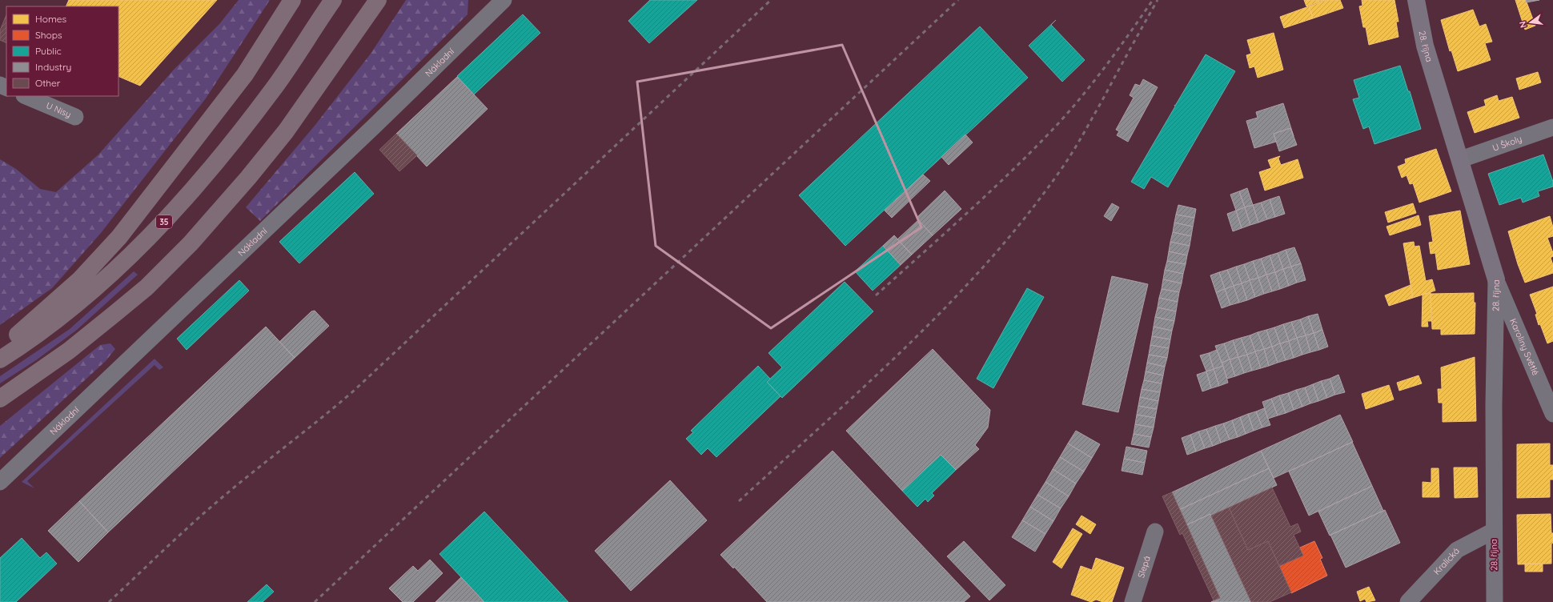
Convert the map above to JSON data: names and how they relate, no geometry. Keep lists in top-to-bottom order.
{
  "streets": {
    "highway": ["35"],
    "street": [
      "28. října",
      "Nákladní",
      "U Nisy",
      "U Školy",
      "Karoliny Světlé",
      "Kralická",
      "Slepá"
    ]
  },
  "crossings": [
    ["28. října", "U Školy"],
    ["28. října", "Karoliny Světlé"],
    ["28. října", "Kralická"]
  ],
  "legend": [
    "Homes",
    "Shops",
    "Public",
    "Industry",
    "Other"
  ],
  "north": "left"
}
